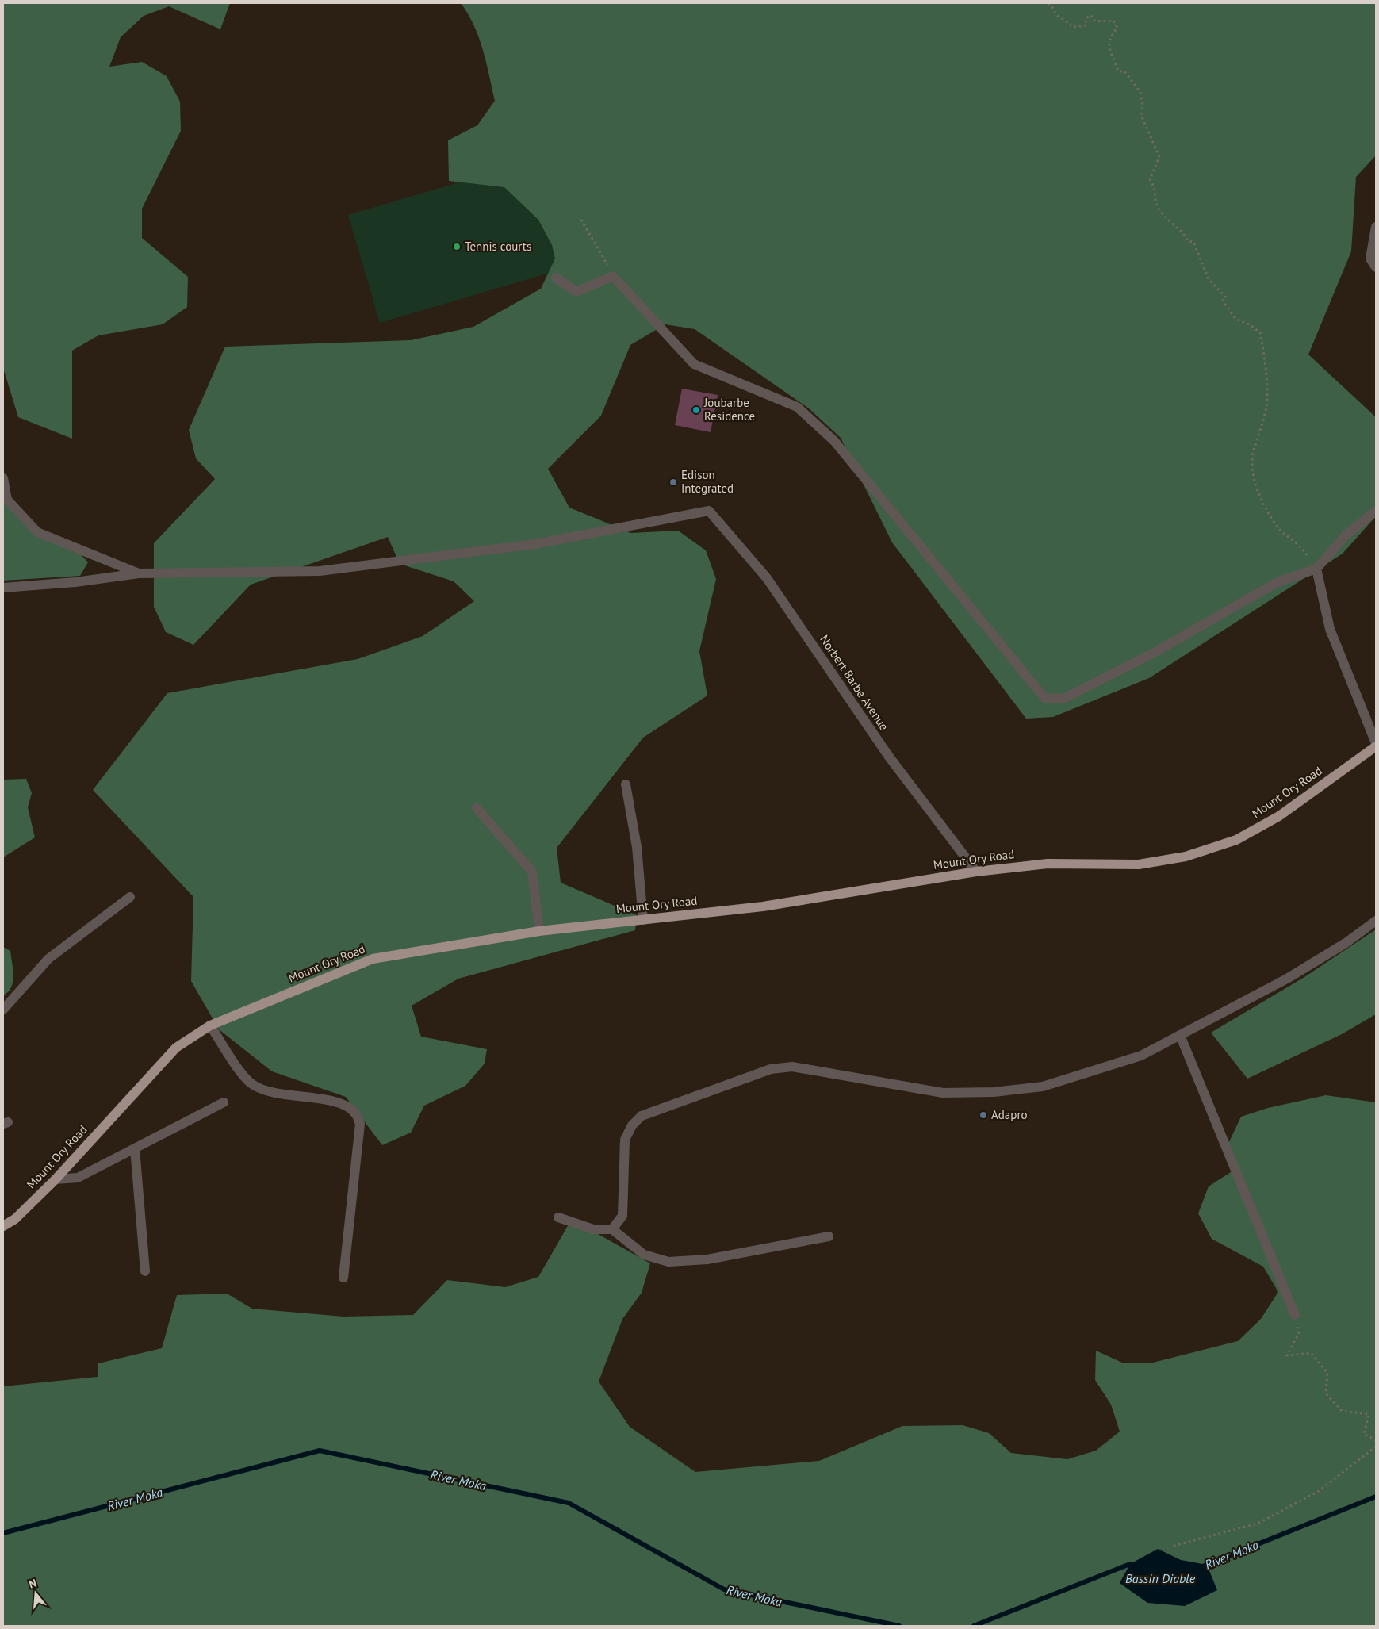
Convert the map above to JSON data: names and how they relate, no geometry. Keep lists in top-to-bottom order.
{
  "streets": {
    "main road": ["Mount Ory Road"],
    "street": ["Norbert Barbe Avenue"]
  },
  "crossings": [
    ["Norbert Barbe Avenue", "Mount Ory Road"]
  ],
  "water": ["River Moka", "Bassin Diable"],
  "places": [
    "Tennis courts",
    "Joubarbe Residence",
    "Edison Integrated",
    "Adapro"
  ],
  "north": "top"
}
